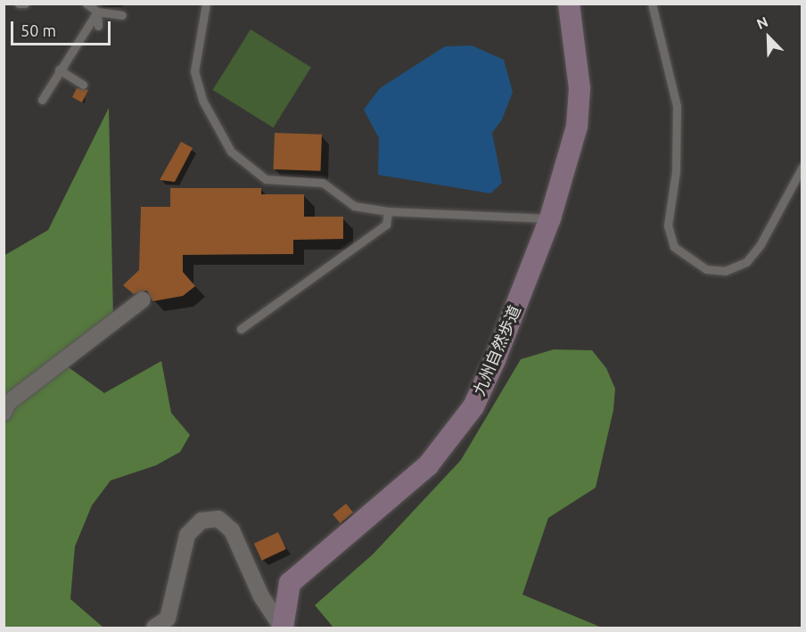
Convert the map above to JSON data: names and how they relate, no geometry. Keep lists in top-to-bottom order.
{
  "streets": {
    "street": ["九州自然歩道"]
  },
  "scale_bar": "50 m",
  "north": "top left"
}
